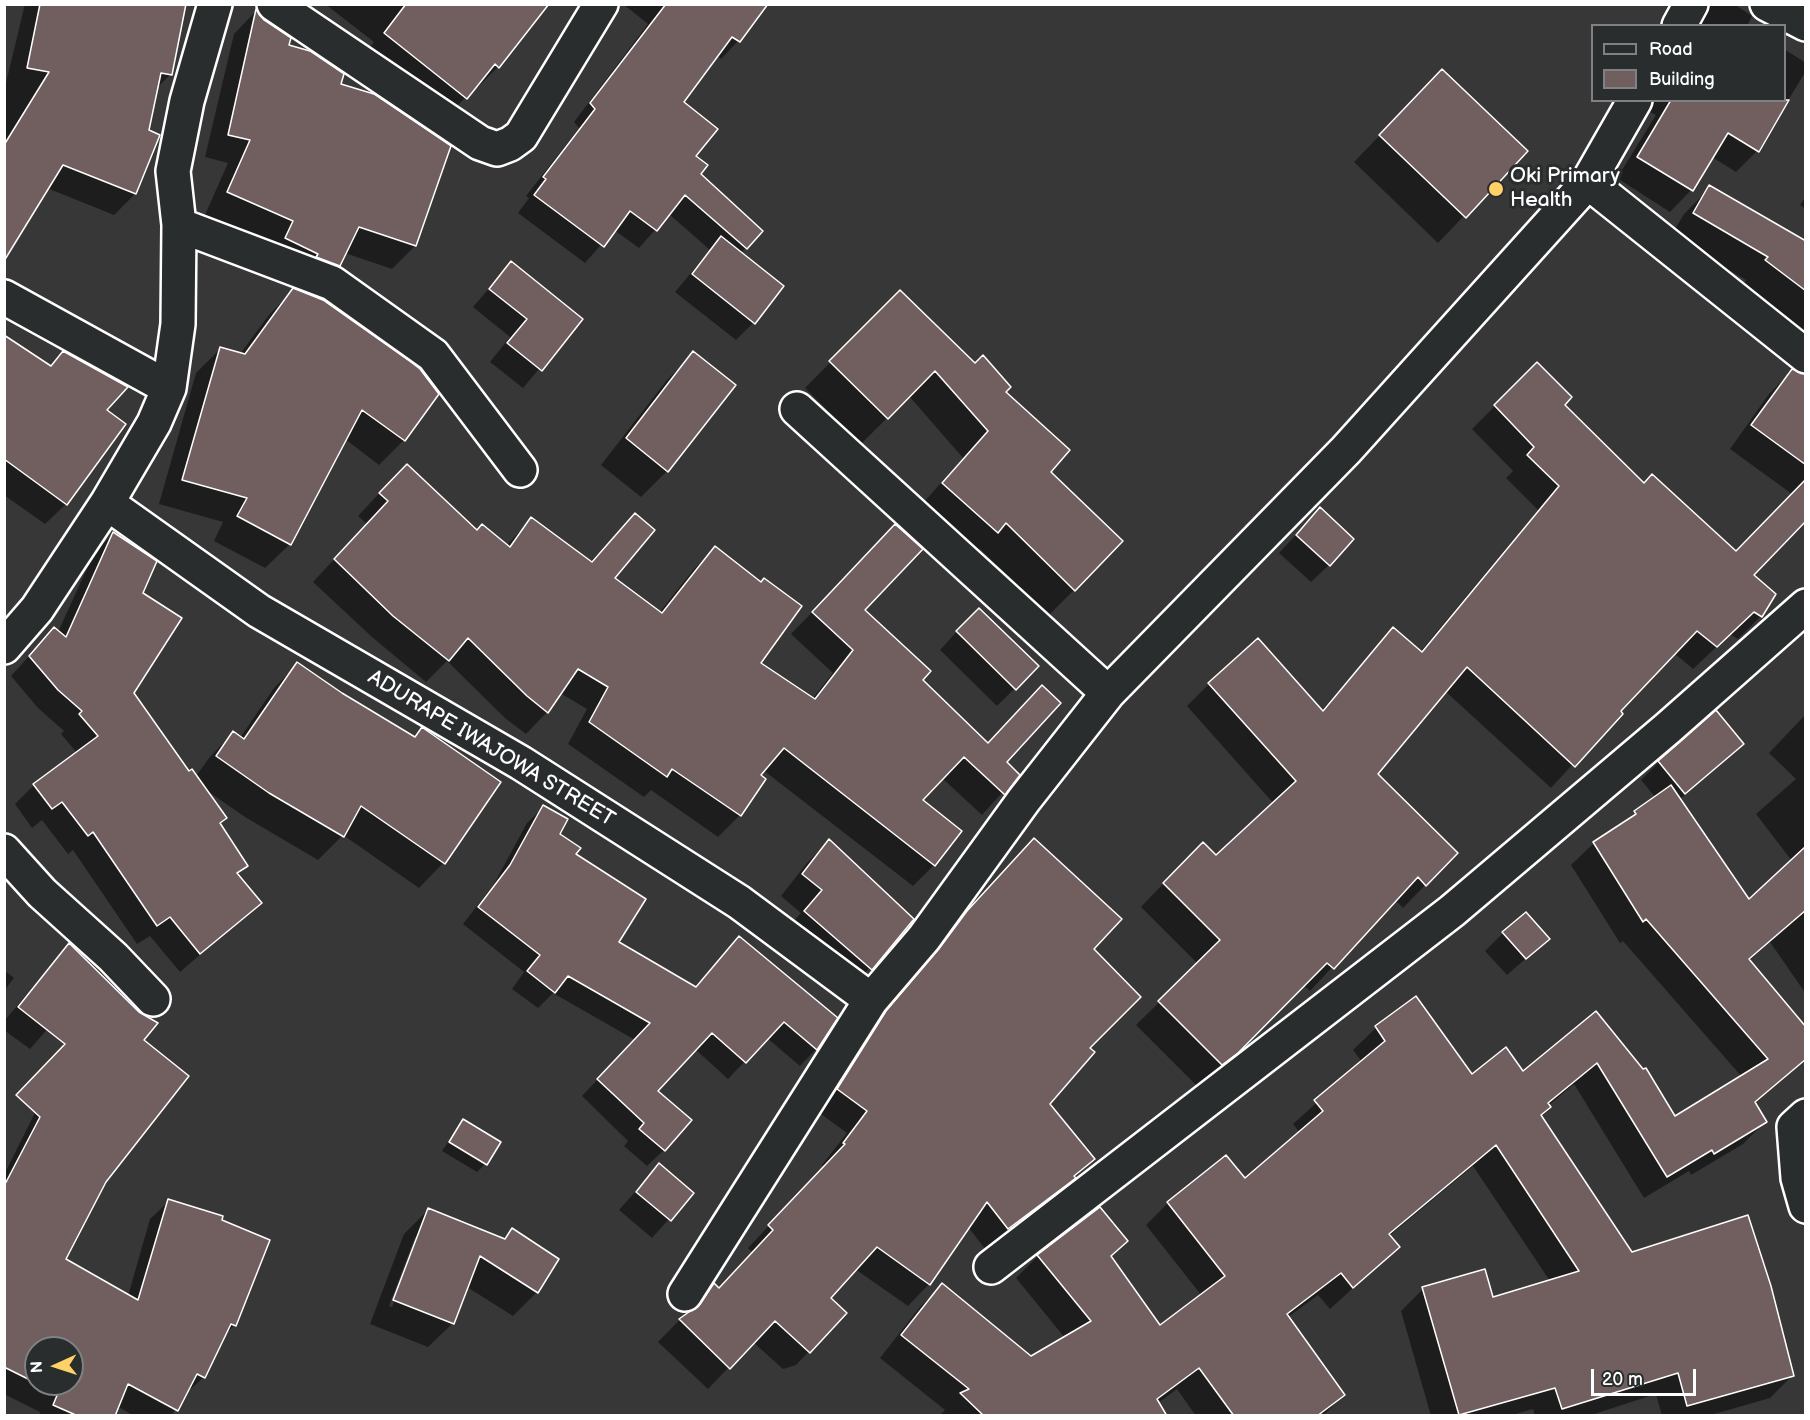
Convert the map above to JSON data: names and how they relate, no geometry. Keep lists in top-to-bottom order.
{
  "streets": {
    "street": ["ADURAPE IWAJOWA STREET"]
  },
  "places": ["Oki Primary Health"],
  "legend": ["Road", "Building"],
  "scale_bar": "20 m",
  "north": "left"
}
